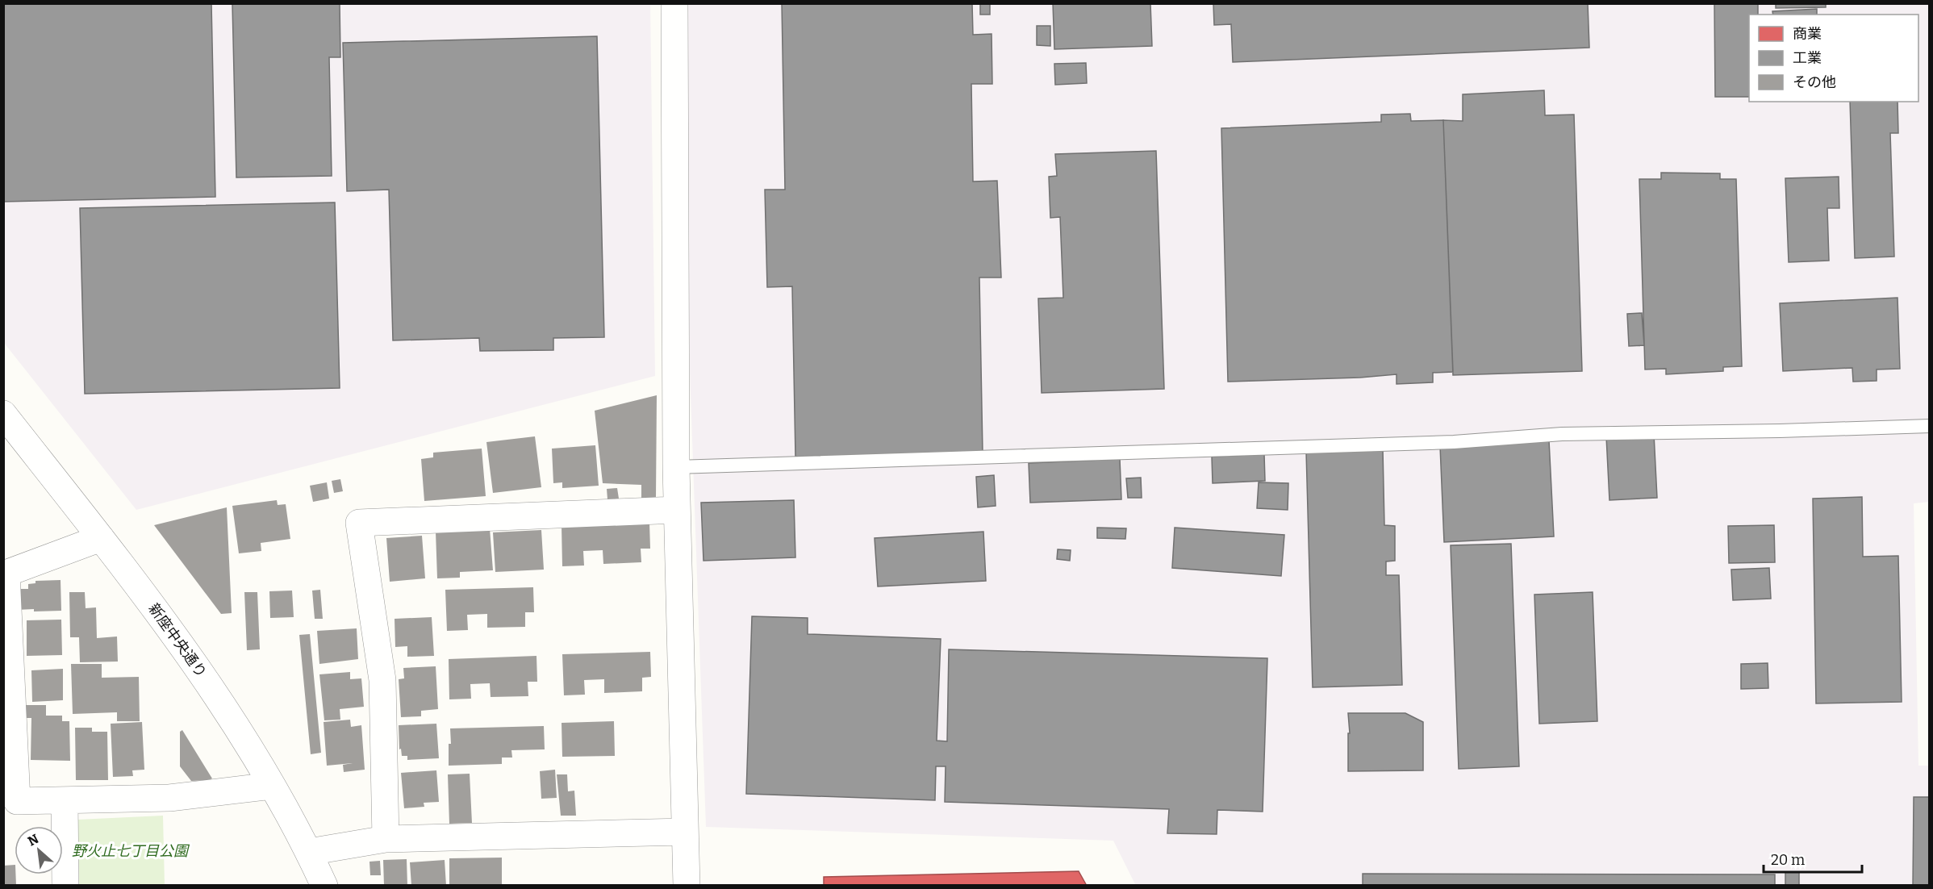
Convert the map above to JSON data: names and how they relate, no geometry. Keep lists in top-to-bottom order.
{
  "streets": {
    "street": ["新座中央通り"]
  },
  "parks": ["野火止七丁目公園"],
  "legend": ["商業", "工業", "その他"],
  "scale_bar": "20 m",
  "north": "top left"
}
